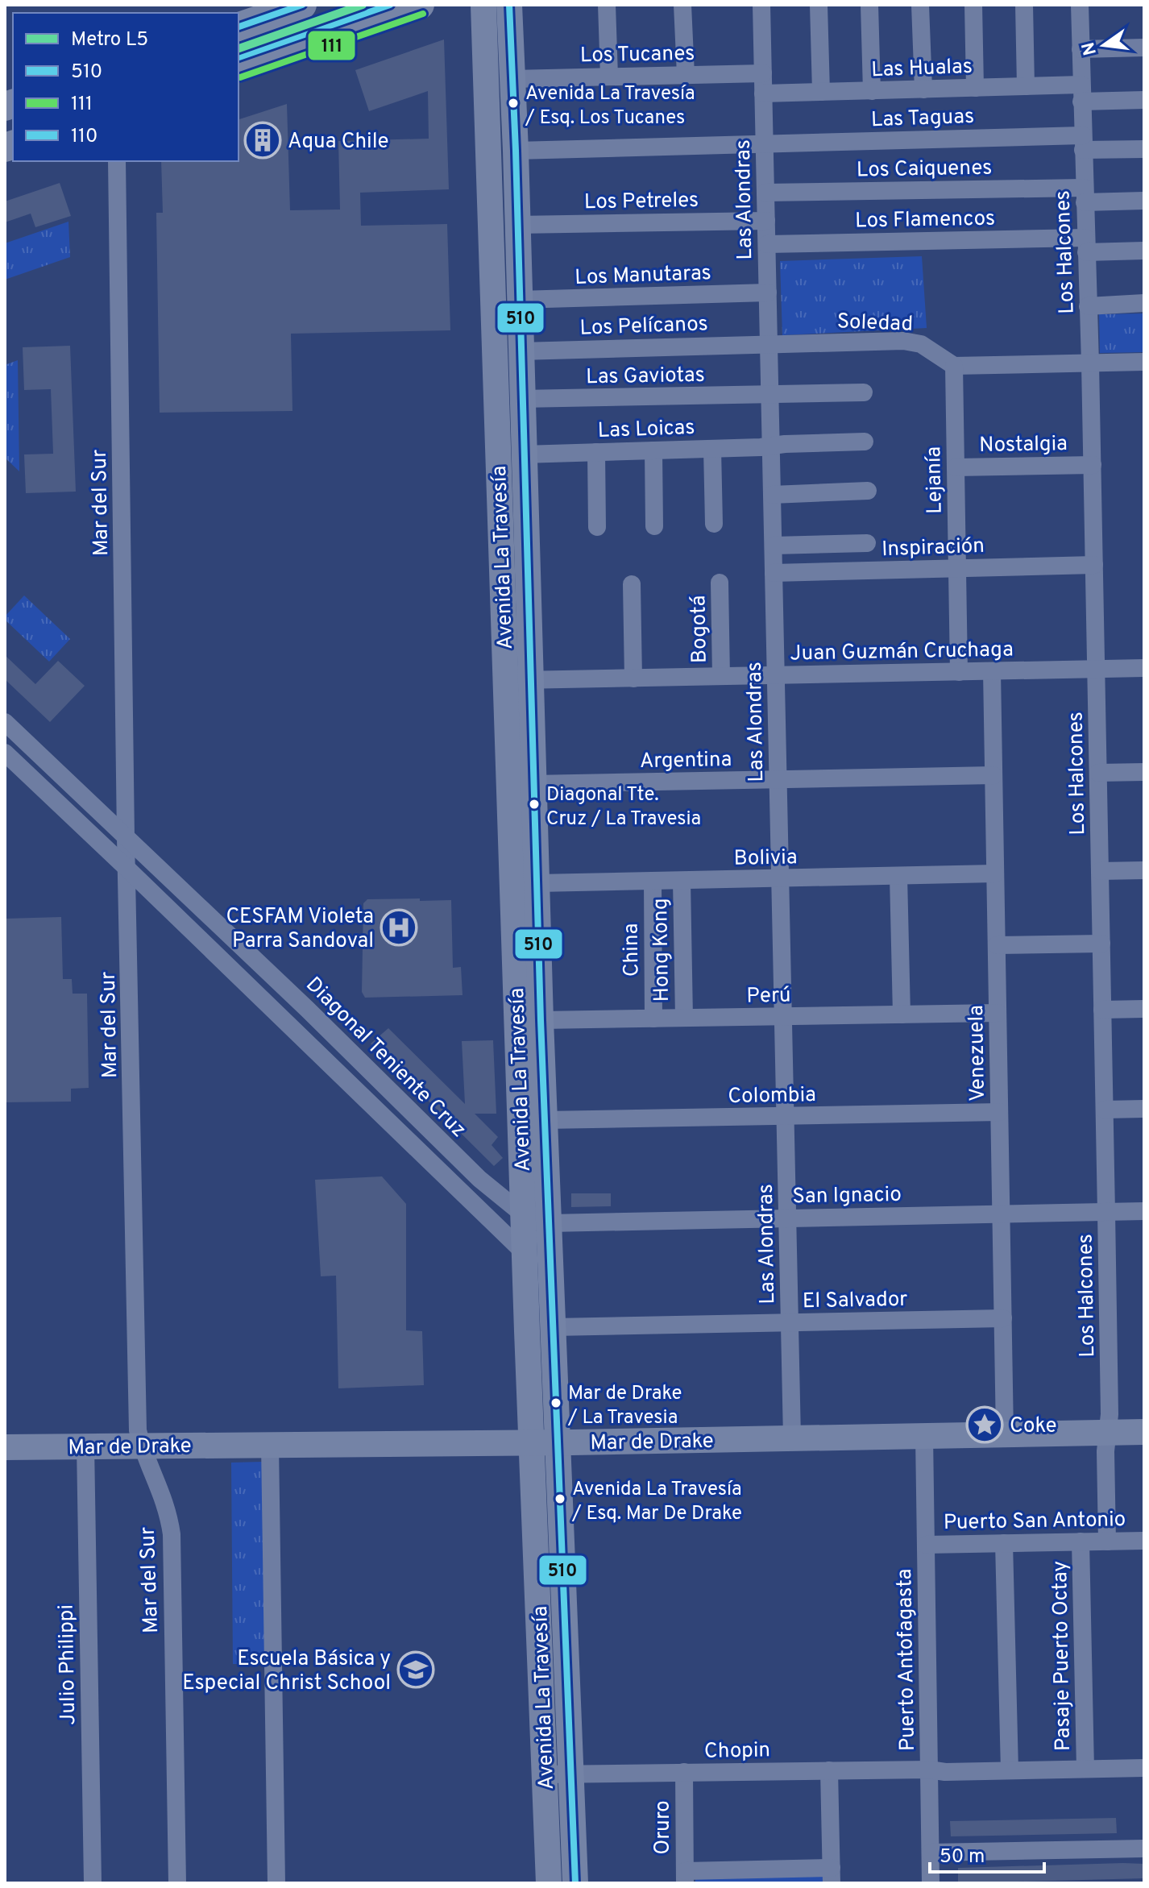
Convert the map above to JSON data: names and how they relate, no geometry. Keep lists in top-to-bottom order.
{
  "streets": {
    "street": [
      "Los Tucanes",
      "Las Hualas",
      "Las Taguas",
      "Los Caiquenes",
      "Los Petreles",
      "Las Alondras",
      "Los Flamencos",
      "Los Halcones",
      "Los Manutaras",
      "Soledad",
      "Los Pelícanos",
      "Las Gaviotas",
      "Las Loicas",
      "Nostalgia",
      "Lejanía",
      "Mar del Sur",
      "Inspiración",
      "Avenida La Travesía",
      "Bogotá",
      "Juan Guzmán Cruchaga",
      "Argentina",
      "Bolivia",
      "China",
      "Hong Kong",
      "Perú",
      "Venezuela",
      "Diagonal Teniente Cruz",
      "Colombia",
      "San Ignacio",
      "El Salvador",
      "Mar de Drake",
      "Puerto San Antonio",
      "Pasaje Puerto Octay",
      "Puerto Antofagasta",
      "Julio Philippi",
      "Chopin",
      "Oruro"
    ]
  },
  "crossings": [
    ["Los Tucanes", "Las Alondras"],
    ["Los Tucanes", "Avenida La Travesía"],
    ["Las Hualas", "Las Alondras"],
    ["Las Hualas", "Los Halcones"],
    ["Las Taguas", "Las Alondras"],
    ["Las Taguas", "Los Halcones"],
    ["Las Taguas", "Avenida La Travesía"],
    ["Los Caiquenes", "Las Alondras"],
    ["Los Caiquenes", "Los Halcones"],
    ["Los Petreles", "Las Alondras"],
    ["Los Petreles", "Avenida La Travesía"],
    ["Las Alondras", "Los Flamencos"],
    ["Las Alondras", "Los Manutaras"],
    ["Las Alondras", "Soledad"],
    ["Las Alondras", "Los Pelícanos"],
    ["Las Alondras", "Las Gaviotas"],
    ["Las Alondras", "Las Loicas"],
    ["Las Alondras", "Inspiración"],
    ["Las Alondras", "Juan Guzmán Cruchaga"],
    ["Las Alondras", "Argentina"],
    ["Las Alondras", "Bolivia"],
    ["Las Alondras", "Perú"],
    ["Las Alondras", "Colombia"],
    ["Las Alondras", "San Ignacio"],
    ["Las Alondras", "El Salvador"],
    ["Las Alondras", "Mar de Drake"],
    ["Los Flamencos", "Los Halcones"],
    ["Los Halcones", "Nostalgia"],
    ["Los Halcones", "Inspiración"],
    ["Los Halcones", "Juan Guzmán Cruchaga"],
    ["Los Halcones", "San Ignacio"],
    ["Los Halcones", "Mar de Drake"],
    ["Los Halcones", "Puerto San Antonio"],
    ["Los Manutaras", "Avenida La Travesía"],
    ["Soledad", "Los Pelícanos"],
    ["Soledad", "Lejanía"],
    ["Los Pelícanos", "Avenida La Travesía"],
    ["Las Gaviotas", "Avenida La Travesía"],
    ["Las Loicas", "Avenida La Travesía"],
    ["Nostalgia", "Lejanía"],
    ["Lejanía", "Inspiración"],
    ["Lejanía", "Juan Guzmán Cruchaga"],
    ["Mar del Sur", "Diagonal Teniente Cruz"],
    ["Mar del Sur", "Mar de Drake"],
    ["Avenida La Travesía", "Juan Guzmán Cruchaga"],
    ["Avenida La Travesía", "Argentina"],
    ["Avenida La Travesía", "Bolivia"],
    ["Avenida La Travesía", "Perú"],
    ["Avenida La Travesía", "Diagonal Teniente Cruz"],
    ["Avenida La Travesía", "Colombia"],
    ["Avenida La Travesía", "San Ignacio"],
    ["Avenida La Travesía", "El Salvador"],
    ["Avenida La Travesía", "Mar de Drake"],
    ["Avenida La Travesía", "Chopin"],
    ["Bogotá", "Juan Guzmán Cruchaga"],
    ["Juan Guzmán Cruchaga", "Venezuela"],
    ["Argentina", "Venezuela"],
    ["Bolivia", "China"],
    ["Bolivia", "Hong Kong"],
    ["Bolivia", "Venezuela"],
    ["China", "Perú"],
    ["Hong Kong", "Perú"],
    ["Perú", "Venezuela"],
    ["Venezuela", "Colombia"],
    ["Venezuela", "San Ignacio"],
    ["Venezuela", "El Salvador"],
    ["Venezuela", "Mar de Drake"],
    ["Diagonal Teniente Cruz", "San Ignacio"],
    ["Mar de Drake", "Puerto Antofagasta"],
    ["Mar de Drake", "Julio Philippi"],
    ["Puerto San Antonio", "Pasaje Puerto Octay"],
    ["Puerto San Antonio", "Puerto Antofagasta"],
    ["Pasaje Puerto Octay", "Chopin"],
    ["Puerto Antofagasta", "Chopin"],
    ["Chopin", "Oruro"]
  ],
  "places": {
    "other": [
      "Avenida La Travesía / Esq. Los Tucanes",
      "Diagonal Tte. Cruz / La Travesia",
      "Mar de Drake / La Travesia",
      "Avenida La Travesía / Esq. Mar De Drake"
    ],
    "building": ["Aqua Chile"],
    "hospital": ["CESFAM Violeta Parra Sandoval"],
    "place": ["Coke"],
    "school or university": ["Escuela Básica y Especial Christ School"]
  },
  "lines": [
    "metro line L5",
    "transit line 510",
    "transit line 110",
    "transit line 111"
  ],
  "legend": [
    "Metro L5",
    "510",
    "111",
    "110"
  ],
  "scale_bar": "50 m",
  "north": "left"
}
